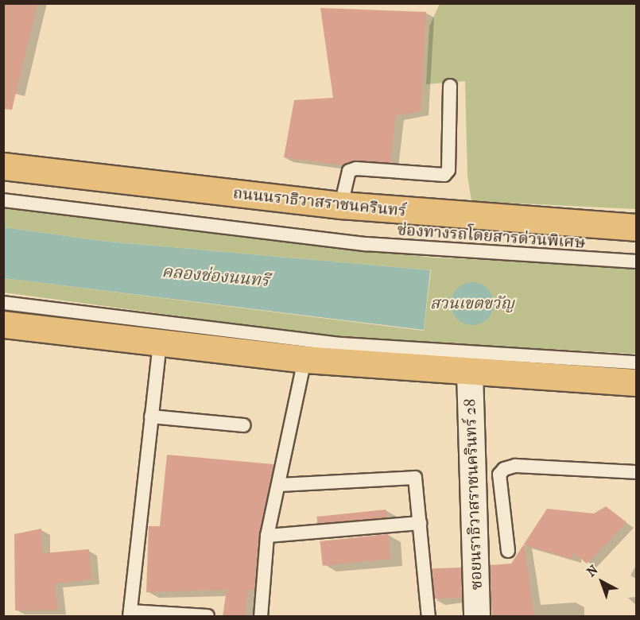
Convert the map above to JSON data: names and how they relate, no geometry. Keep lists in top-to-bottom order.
{
  "streets": {
    "main road": ["ถนนนราธิวาสราชนครินทร์"],
    "street": ["ซอยนราธิวาสราชนครินทร์ 28"],
    "lane": ["ช่องทางรถโดยสารด่วนพิเศษ"]
  },
  "water": ["คลองช่องนนทรี"],
  "parks": ["สวนเขตขวัญ"],
  "north": "top left"
}
